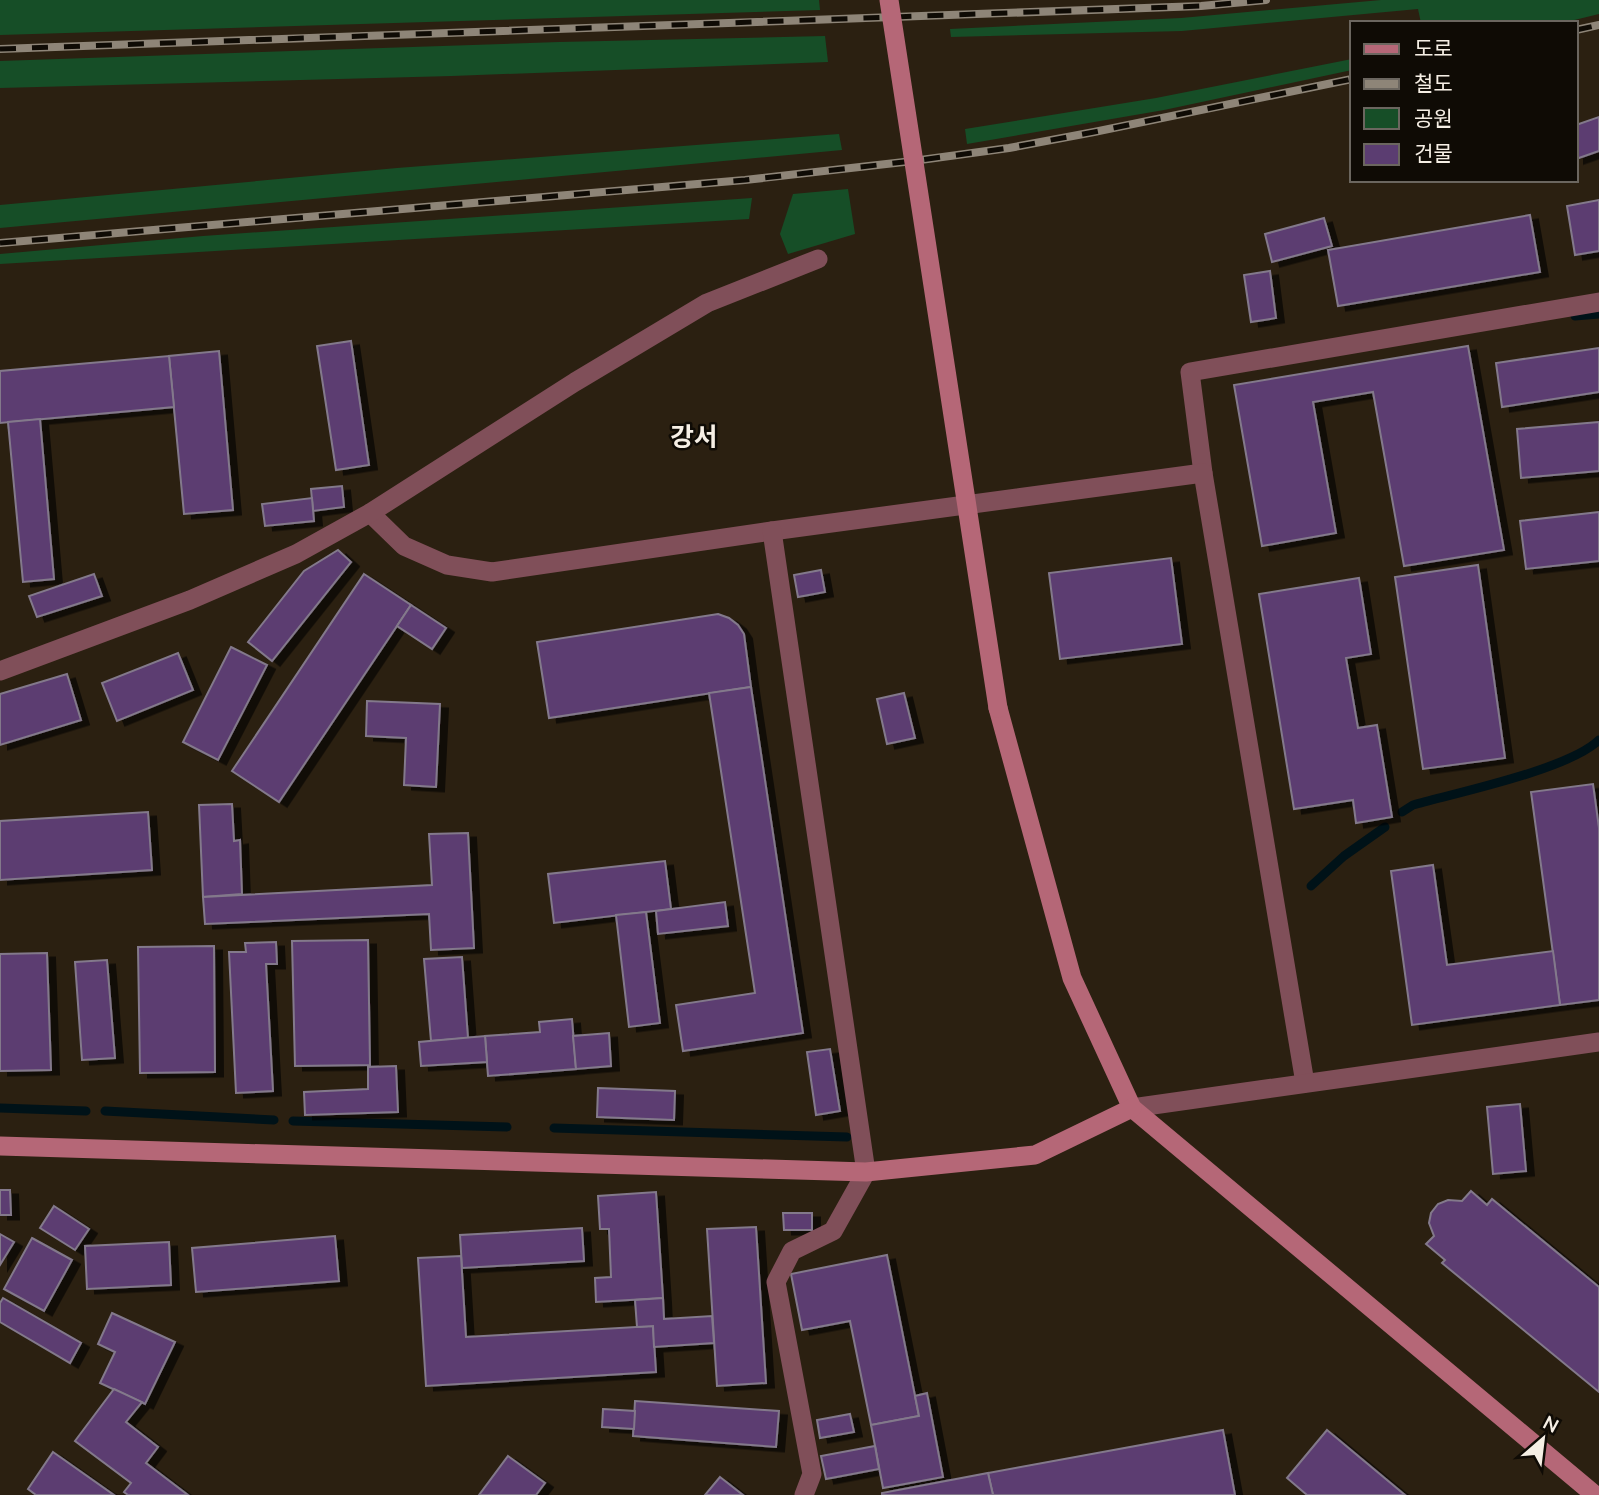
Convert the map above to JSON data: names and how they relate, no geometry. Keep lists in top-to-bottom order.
{
  "districts": ["강서"],
  "legend": [
    "도로",
    "철도",
    "공원",
    "건물"
  ],
  "north": "top right"
}
